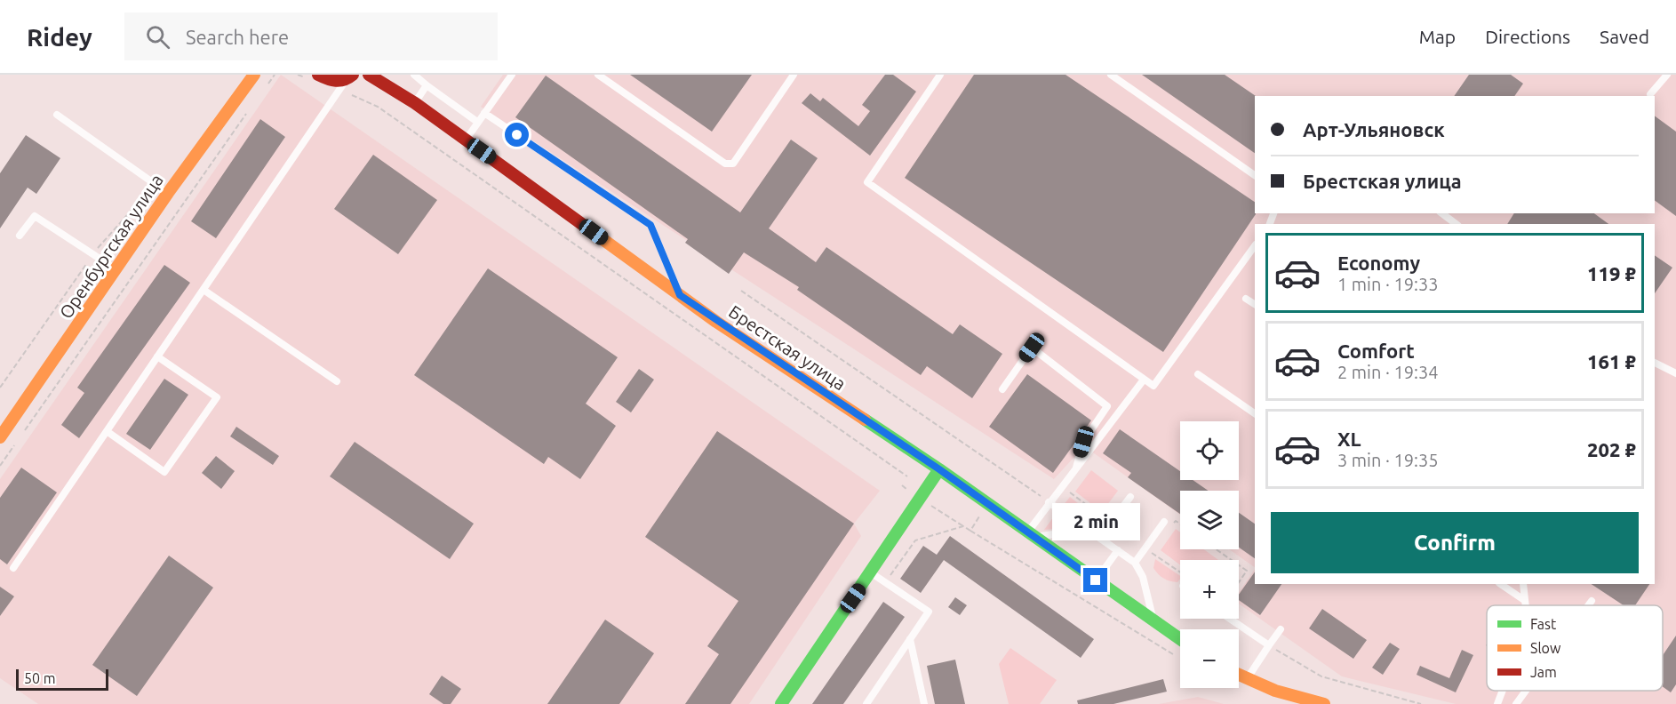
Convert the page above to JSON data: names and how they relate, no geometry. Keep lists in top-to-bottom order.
{
  "streets": {
    "street": ["Оренбургская улица", "Брестская улица"]
  },
  "legend": ["Fast", "Slow", "Jam"],
  "scale_bar": "50 m",
  "page": {
    "header": "Ridey",
    "search": "Search here",
    "nav": ["Map", "Directions", "Saved"],
    "banner": ["Арт-Ульяновск", "Брестская улица"],
    "list": [
      {
        "name": "Economy",
        "note": "1 min · 19:33",
        "value": "119 ₽"
      },
      {
        "name": "Comfort",
        "note": "2 min · 19:34",
        "value": "161 ₽"
      },
      {
        "name": "XL",
        "note": "3 min · 19:35",
        "value": "202 ₽"
      }
    ],
    "map_buttons": ["+", "−"],
    "buttons": "Confirm",
    "bubble": "2 min",
    "scale": "50 m"
  }
}
